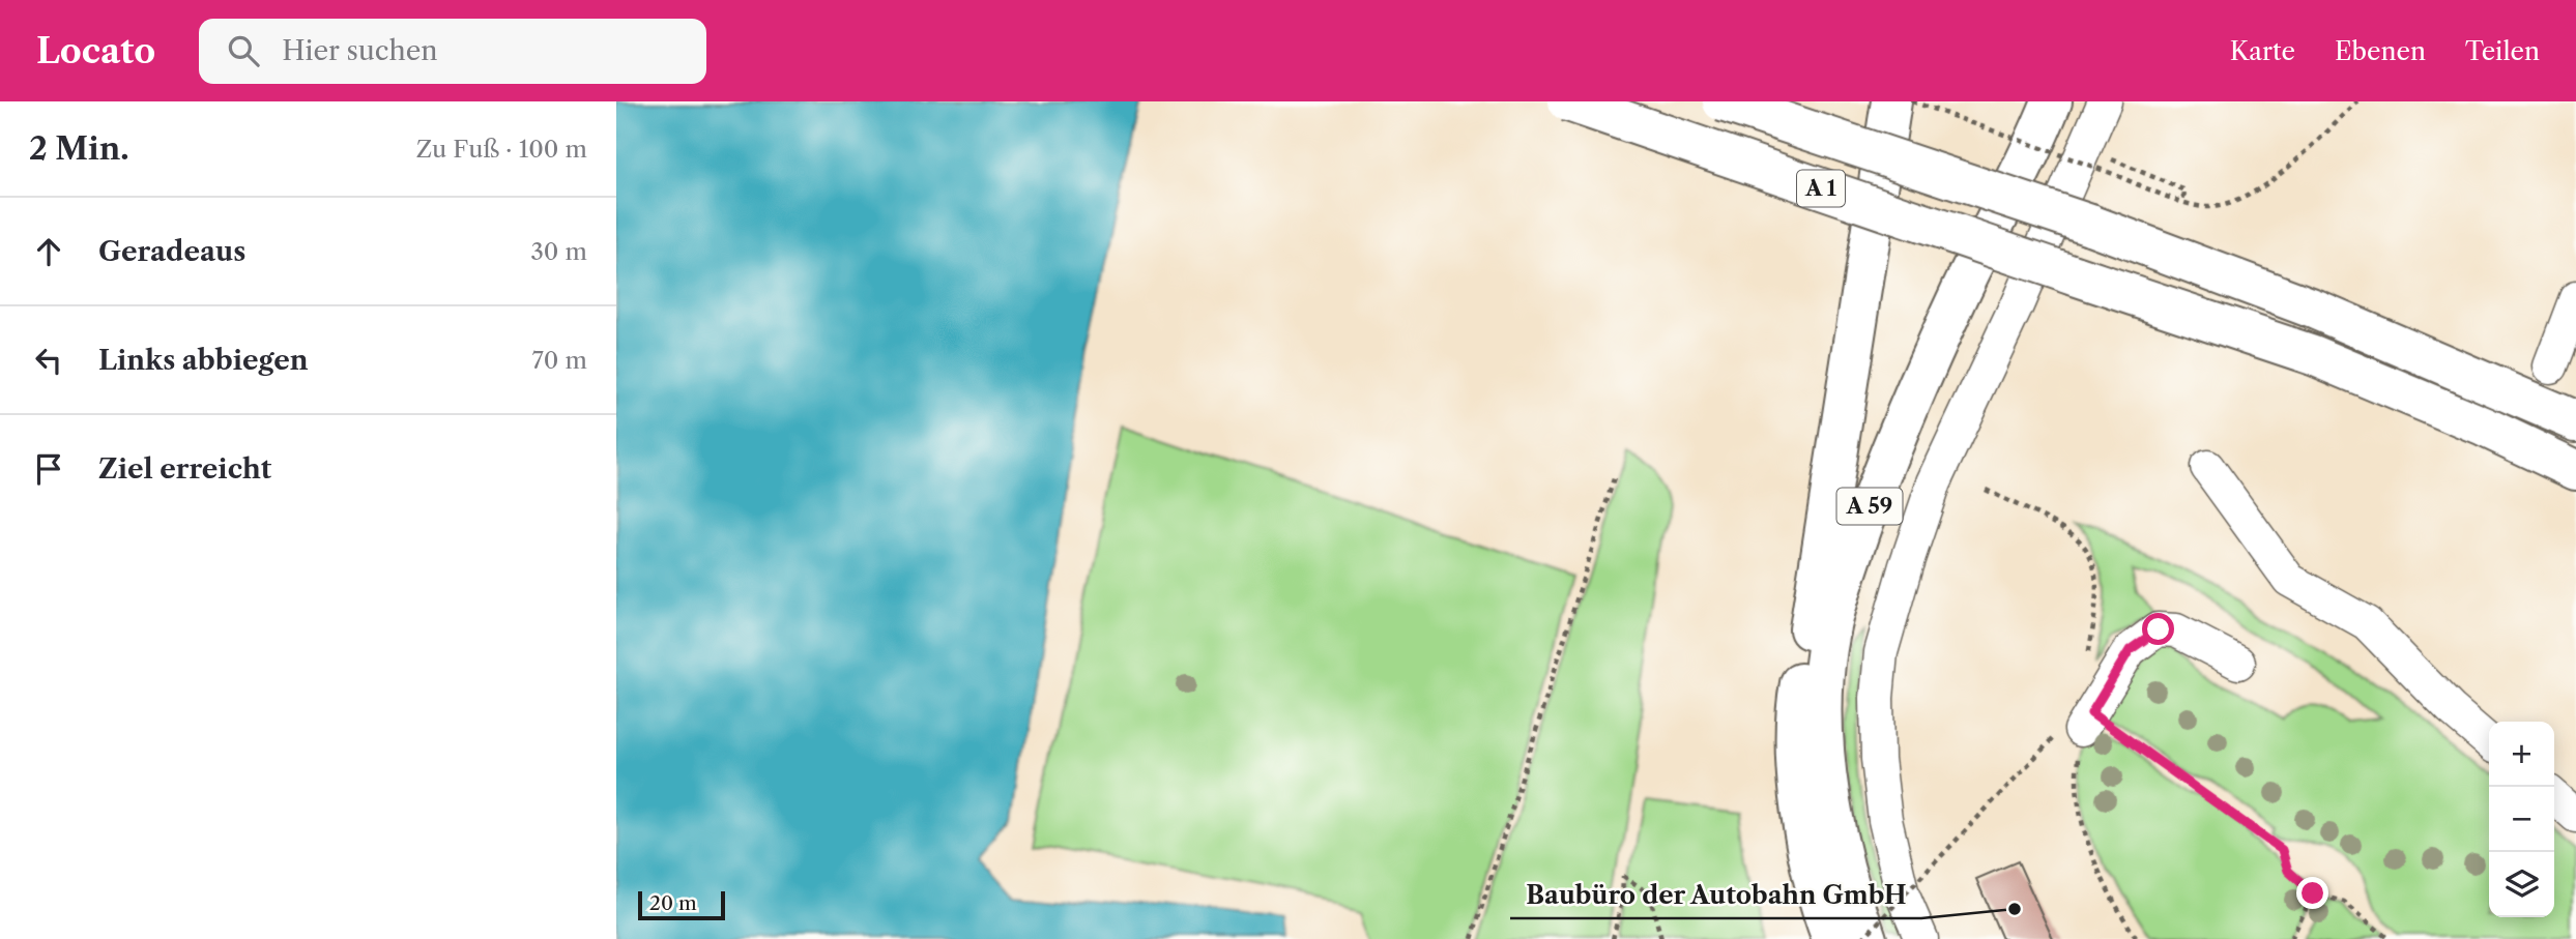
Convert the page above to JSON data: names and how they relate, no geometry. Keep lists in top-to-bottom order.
{
  "streets": {
    "highway": ["A 1", "A 59"]
  },
  "places": ["Baubüro der Autobahn GmbH"],
  "scale_bar": "20 m",
  "page": {
    "header": "Locato",
    "search": "Hier suchen",
    "nav": ["Karte", "Ebenen", "Teilen"],
    "heading": ["2 Min.", "Zu Fuß · 100 m"],
    "list": [
      ["Geradeaus", "30 m"],
      ["Links abbiegen", "70 m"],
      "Ziel erreicht"
    ],
    "map_buttons": ["+", "−"],
    "scale": "20 m"
  }
}
